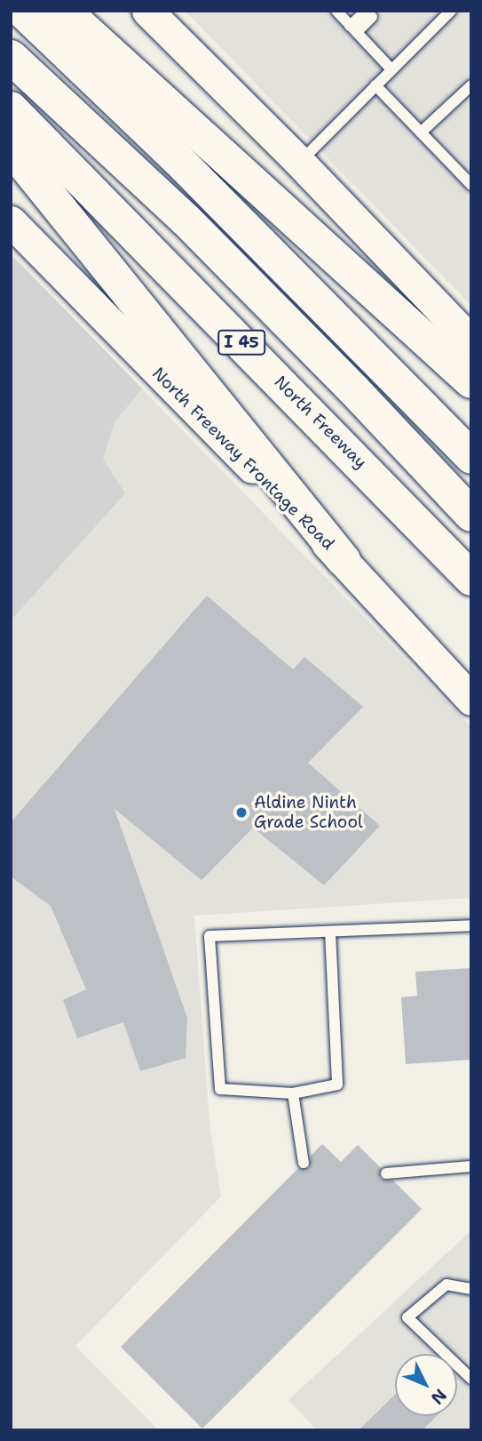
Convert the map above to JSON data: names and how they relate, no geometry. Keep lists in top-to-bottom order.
{
  "streets": {
    "highway": ["I 45", "North Freeway"],
    "main road": ["North Freeway Frontage Road"]
  },
  "places": ["Aldine Ninth Grade School"],
  "north": "bottom right"
}
